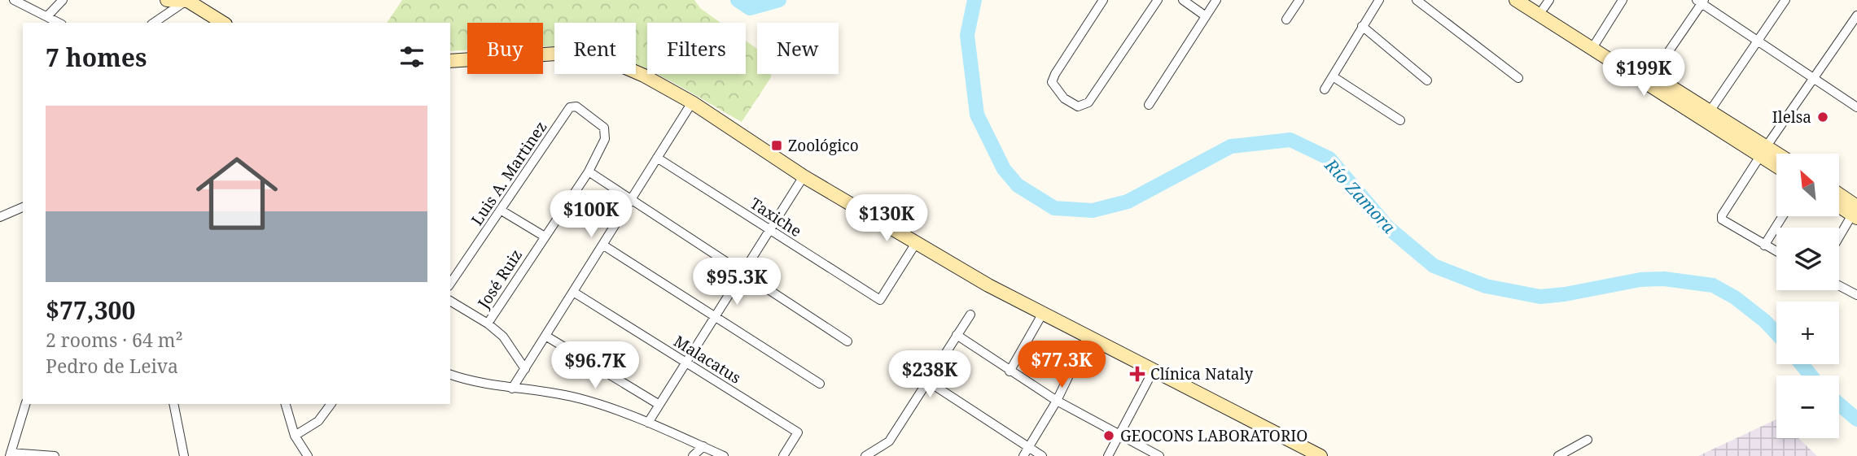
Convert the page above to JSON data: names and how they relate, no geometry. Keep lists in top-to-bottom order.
{
  "streets": {
    "street": [
      "Luis A. Martinez",
      "Taxiche",
      "José Ruiz",
      "Malacatus"
    ]
  },
  "crossings": [
    ["Luis A. Martinez", "José Ruiz"]
  ],
  "water": ["Río Zamora"],
  "places": {
    "other": ["Ilelsa", "GEOCONS LABORATORIO"],
    "transit": ["Zoológico"],
    "health": ["Clínica Nataly"]
  },
  "north": "top left",
  "page": {
    "chip": [
      "Buy",
      "Rent",
      "Filters",
      "New"
    ],
    "heading": "7 homes",
    "price": [
      "$199K",
      "$100K",
      "$130K",
      "$95.3K",
      "$77.3K",
      "$96.7K",
      "$238K"
    ],
    "list": [
      {
        "name": "$77,300",
        "note": "2 rooms · 64 m² · Pedro de Leiva"
      }
    ],
    "map_buttons": ["+", "−"]
  }
}
